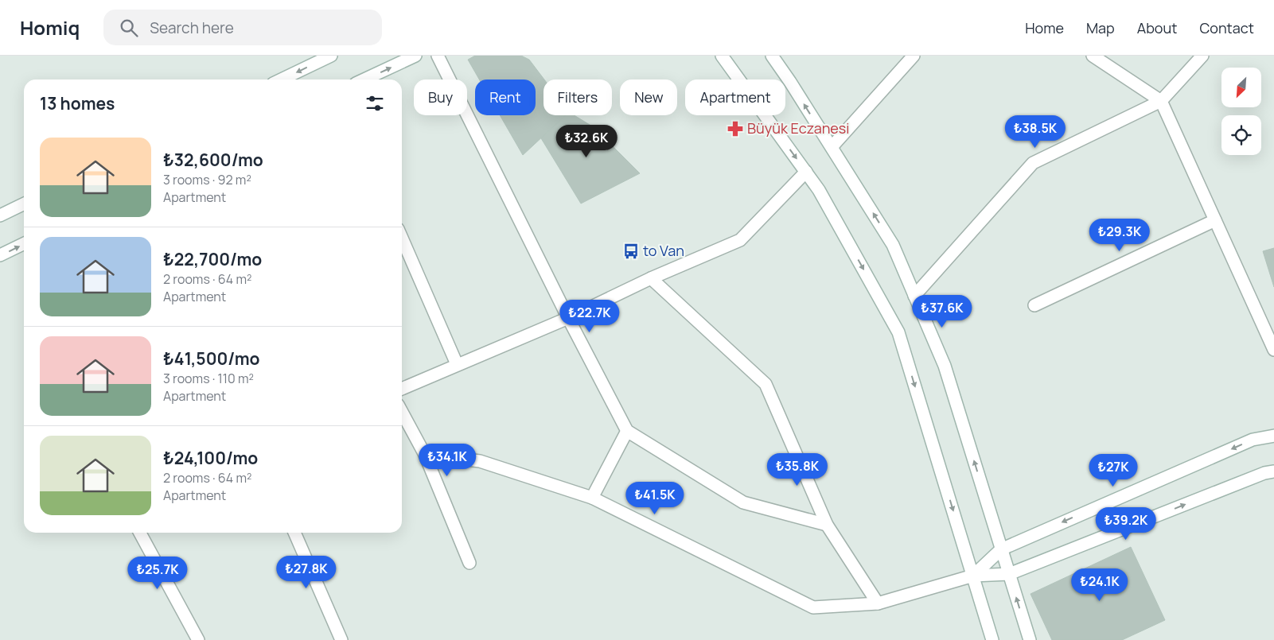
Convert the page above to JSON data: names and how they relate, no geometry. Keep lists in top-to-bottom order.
{
  "places": {
    "pharmacy": ["Büyük Eczanesi"],
    "bus stop": ["to Van"]
  },
  "north": "bottom left",
  "page": {
    "header": "Homiq",
    "search": "Search here",
    "nav": [
      "Home",
      "Map",
      "About",
      "Contact"
    ],
    "chip": [
      "Buy",
      "Rent",
      "Filters",
      "New",
      "Apartment"
    ],
    "heading": "13 homes",
    "price": [
      "₺38.5K",
      "₺32.6K",
      "₺29.3K",
      "₺37.6K",
      "₺22.7K",
      "₺34.1K",
      "₺35.8K",
      "₺27K",
      "₺41.5K",
      "₺39.2K",
      "₺27.8K",
      "₺25.7K",
      "₺24.1K"
    ],
    "list": [
      {
        "name": "₺32,600/mo",
        "note": "3 rooms · 92 m² · Apartment"
      },
      {
        "name": "₺22,700/mo",
        "note": "2 rooms · 64 m² · Apartment"
      },
      {
        "name": "₺41,500/mo",
        "note": "3 rooms · 110 m² · Apartment"
      },
      {
        "name": "₺24,100/mo",
        "note": "2 rooms · 64 m² · Apartment"
      }
    ]
  }
}
